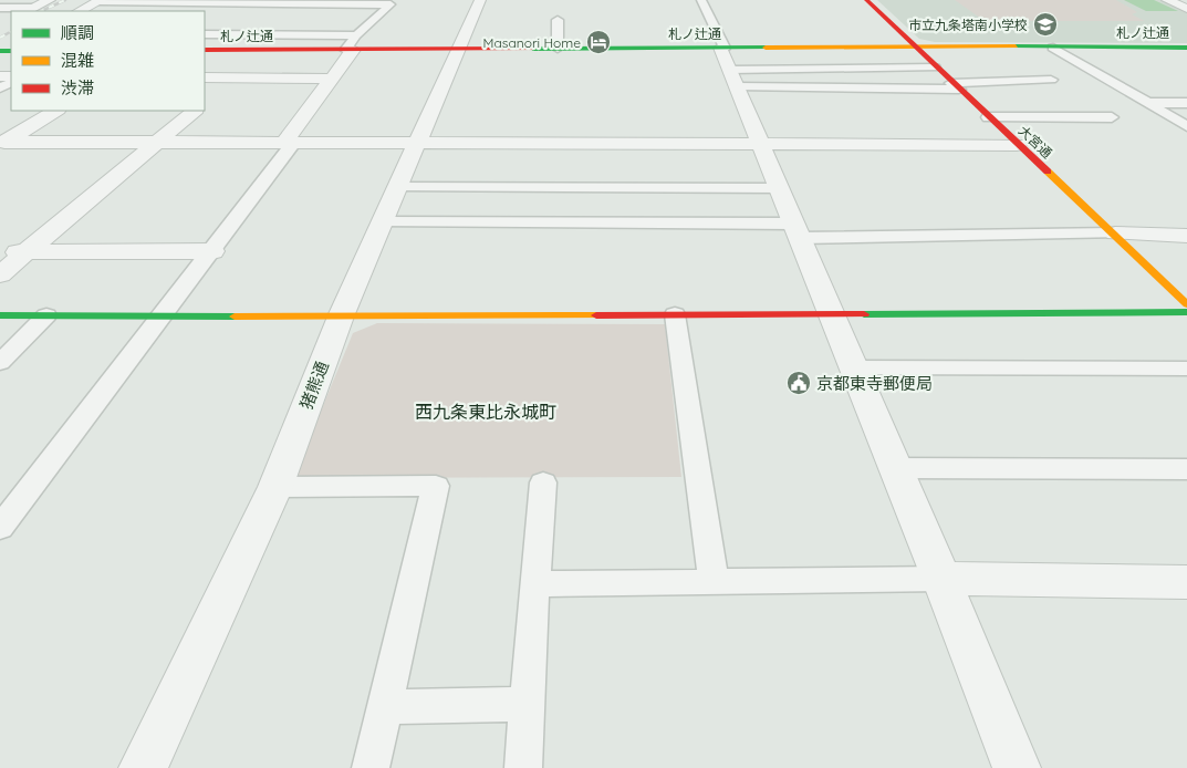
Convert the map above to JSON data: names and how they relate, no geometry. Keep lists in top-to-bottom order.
{
  "streets": {
    "street": ["札ノ辻通", "大宮通", "猪熊通"]
  },
  "crossings": [
    ["札ノ辻通", "大宮通"],
    ["札ノ辻通", "猪熊通"]
  ],
  "districts": ["西九条東比永城町"],
  "places": {
    "school or university": ["市立九条塔南小学校"],
    "hotel": ["Masanori Home"],
    "public building": ["京都東寺郵便局"]
  },
  "legend": ["順調", "混雑", "渋滞"]
}
